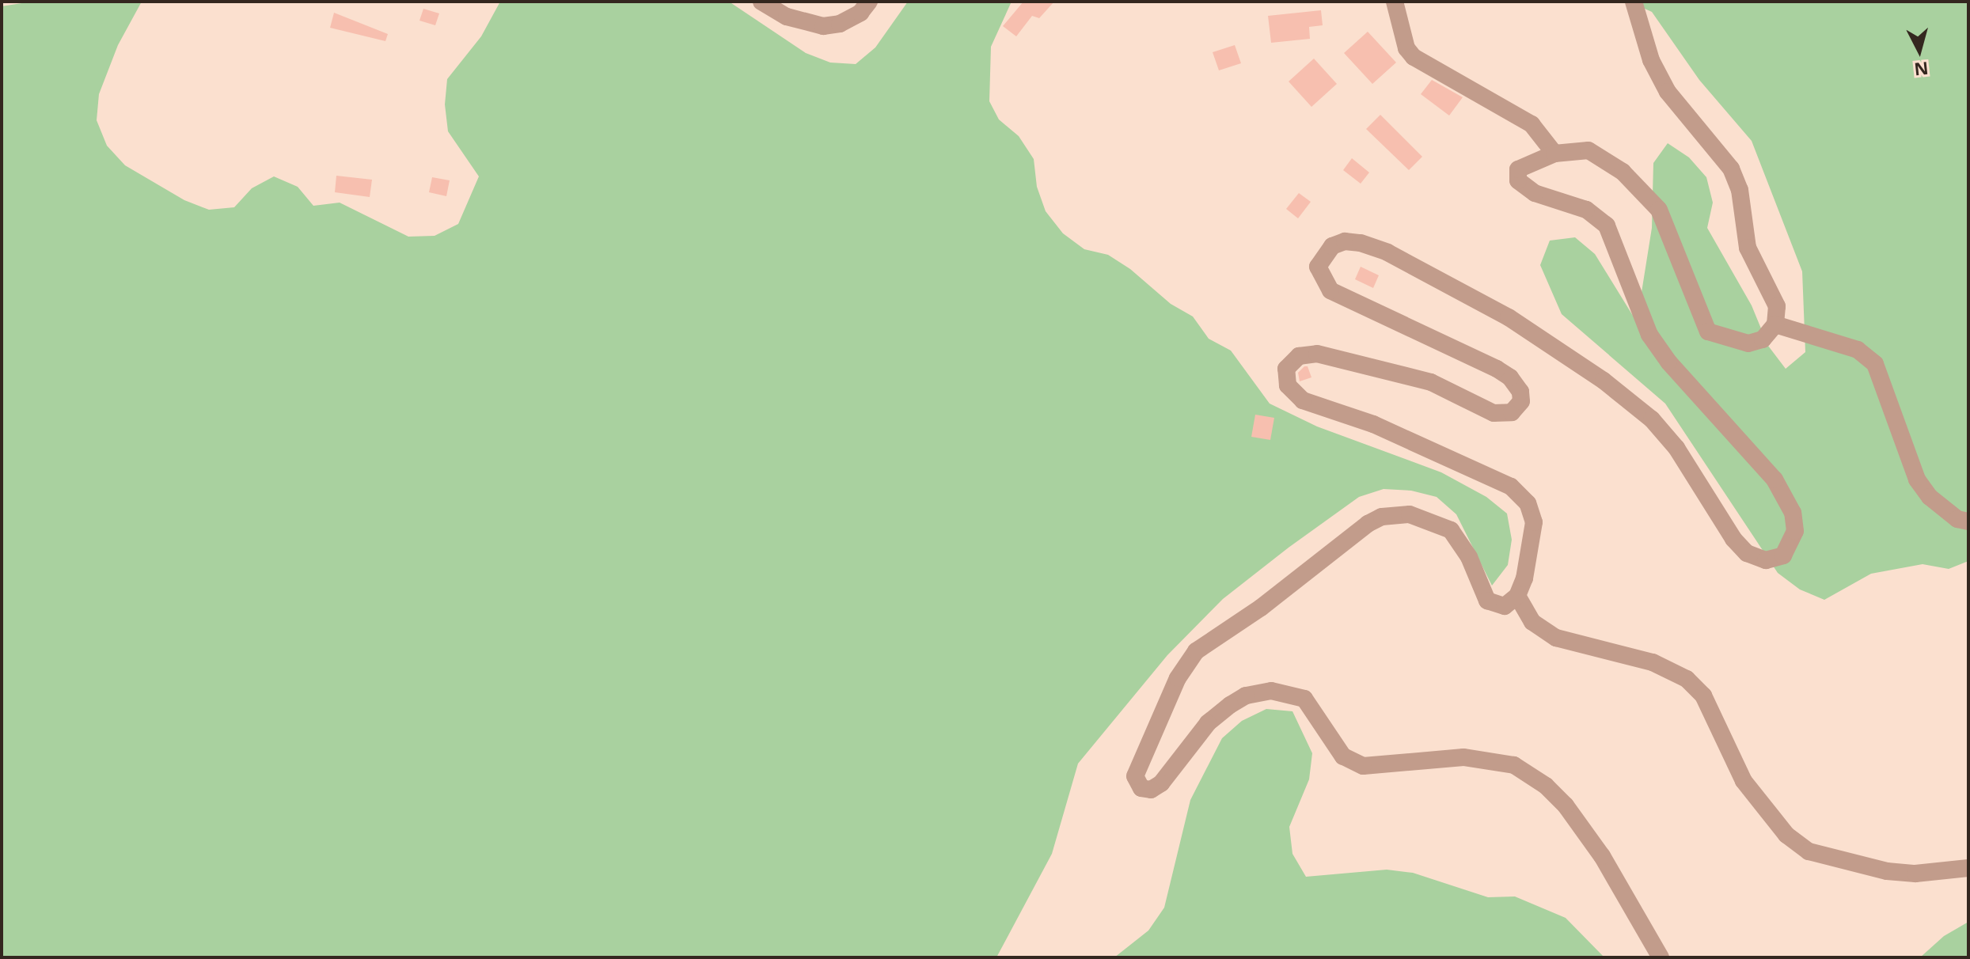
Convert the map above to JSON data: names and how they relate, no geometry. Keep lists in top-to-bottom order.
{
  "north": "bottom"
}
